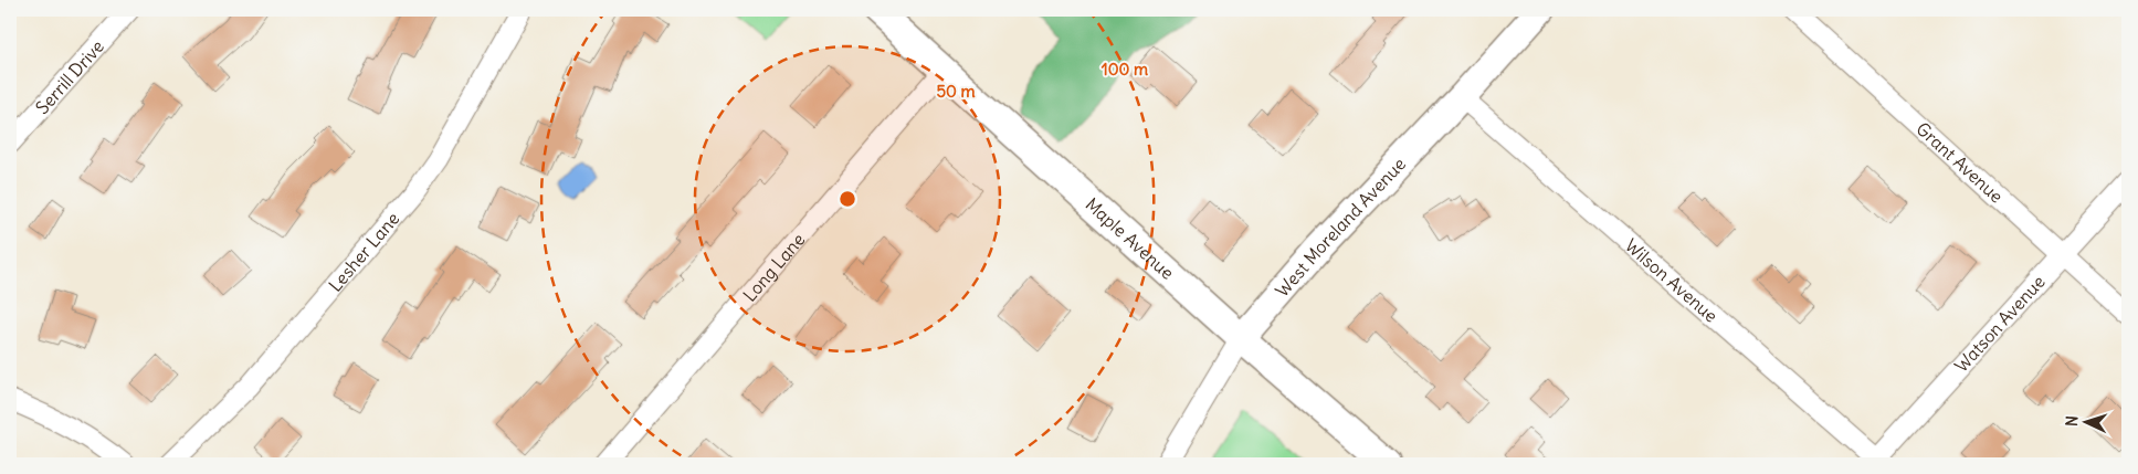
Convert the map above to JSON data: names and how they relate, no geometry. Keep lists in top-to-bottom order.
{
  "streets": {
    "street": [
      "Serrill Drive",
      "Grant Avenue",
      "West Moreland Avenue",
      "Maple Avenue",
      "Lesher Lane",
      "Long Lane",
      "Wilson Avenue",
      "Watson Avenue"
    ]
  },
  "crossings": [
    ["Grant Avenue", "Watson Avenue"],
    ["West Moreland Avenue", "Maple Avenue"],
    ["West Moreland Avenue", "Wilson Avenue"],
    ["Maple Avenue", "Long Lane"],
    ["Wilson Avenue", "Watson Avenue"]
  ],
  "north": "left",
  "rings": ["100 m", "50 m"]
}
